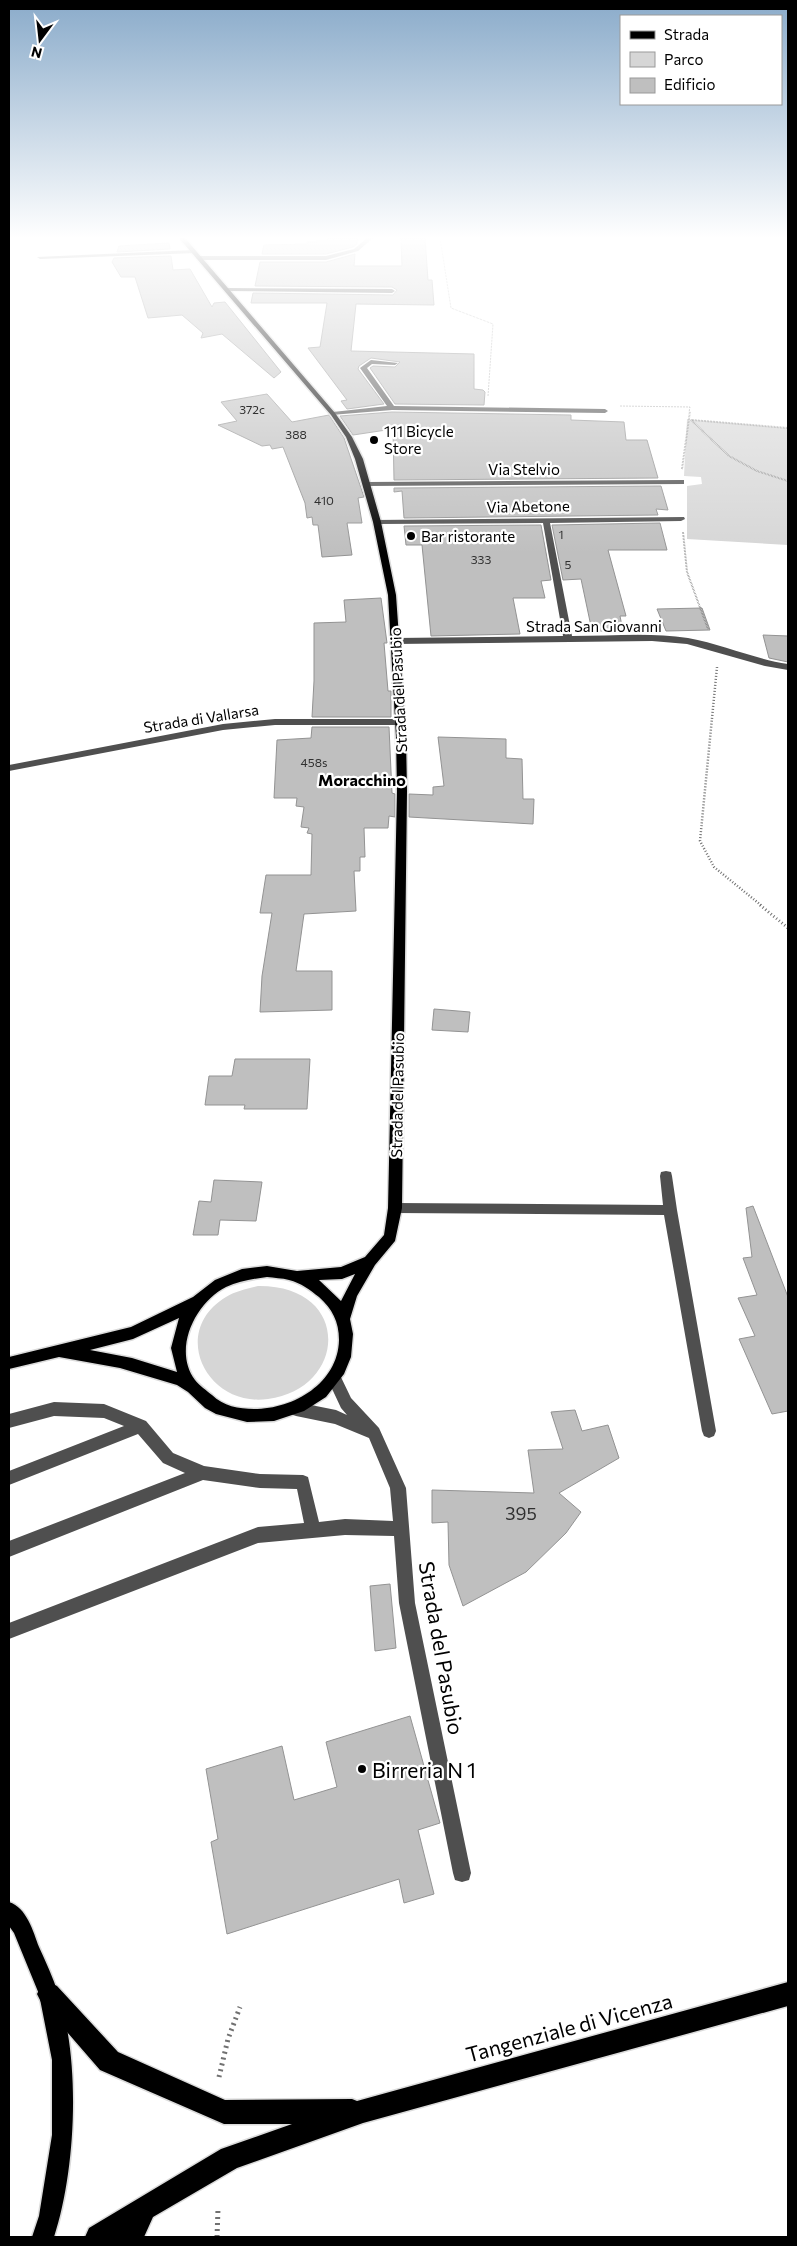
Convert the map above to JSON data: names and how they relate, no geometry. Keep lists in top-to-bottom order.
{
  "streets": {
    "highway": ["Tangenziale di Vicenza"],
    "main road": ["Strada del Pasubio"],
    "street": [
      "Via Stelvio",
      "Via Abetone",
      "Strada San Giovanni",
      "Strada di Vallarsa"
    ]
  },
  "crossings": [
    ["Via Stelvio", "Strada del Pasubio"],
    ["Via Abetone", "Strada del Pasubio"],
    ["Strada San Giovanni", "Strada del Pasubio"],
    ["Strada del Pasubio", "Strada di Vallarsa"]
  ],
  "districts": ["Moracchino"],
  "places": ["111 Bicycle Store", "Bar ristorante", "Birreria N 1"],
  "house_numbers": [
    "372c",
    "388",
    "410",
    "1",
    "333",
    "5",
    "458s",
    "395"
  ],
  "legend": ["Strada", "Parco", "Edificio"],
  "north": "bottom"
}
